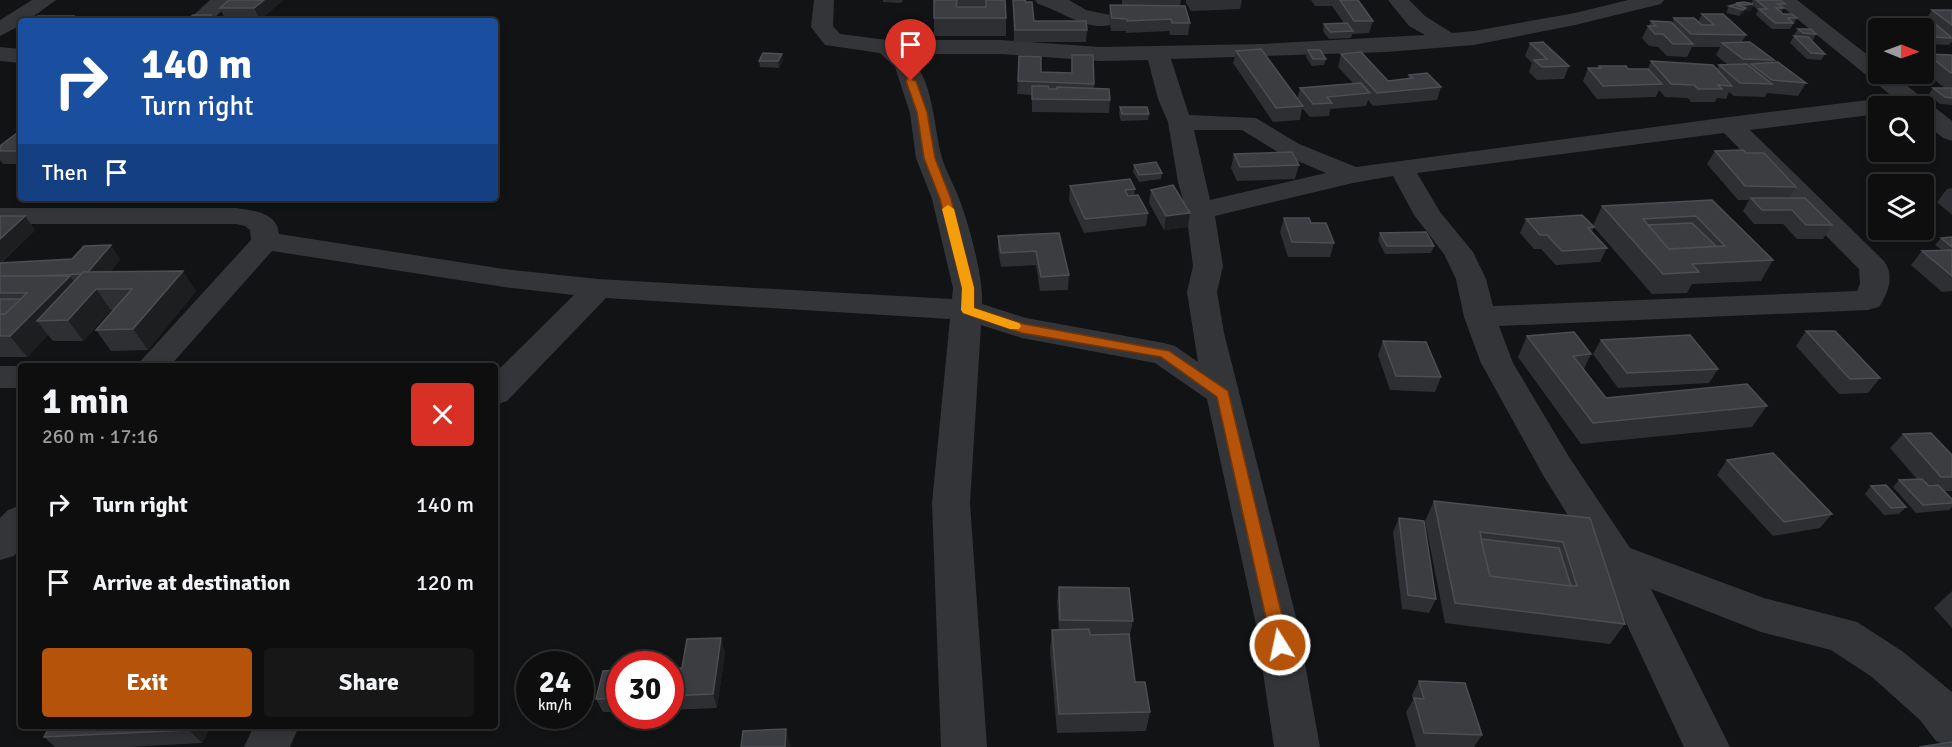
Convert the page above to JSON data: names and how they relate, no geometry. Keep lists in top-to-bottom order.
{
  "north": "right",
  "page": {
    "turn": ["140 m", "Turn right"],
    "then": "Then",
    "heading": ["1 min", "260 m · 17:16"],
    "list": [
      {
        "name": "Turn right",
        "value": "140 m"
      },
      {
        "name": "Arrive at destination",
        "value": "120 m"
      }
    ],
    "buttons": ["Exit", "Share"],
    "speed": "24 km/h",
    "limit": "30"
  }
}
